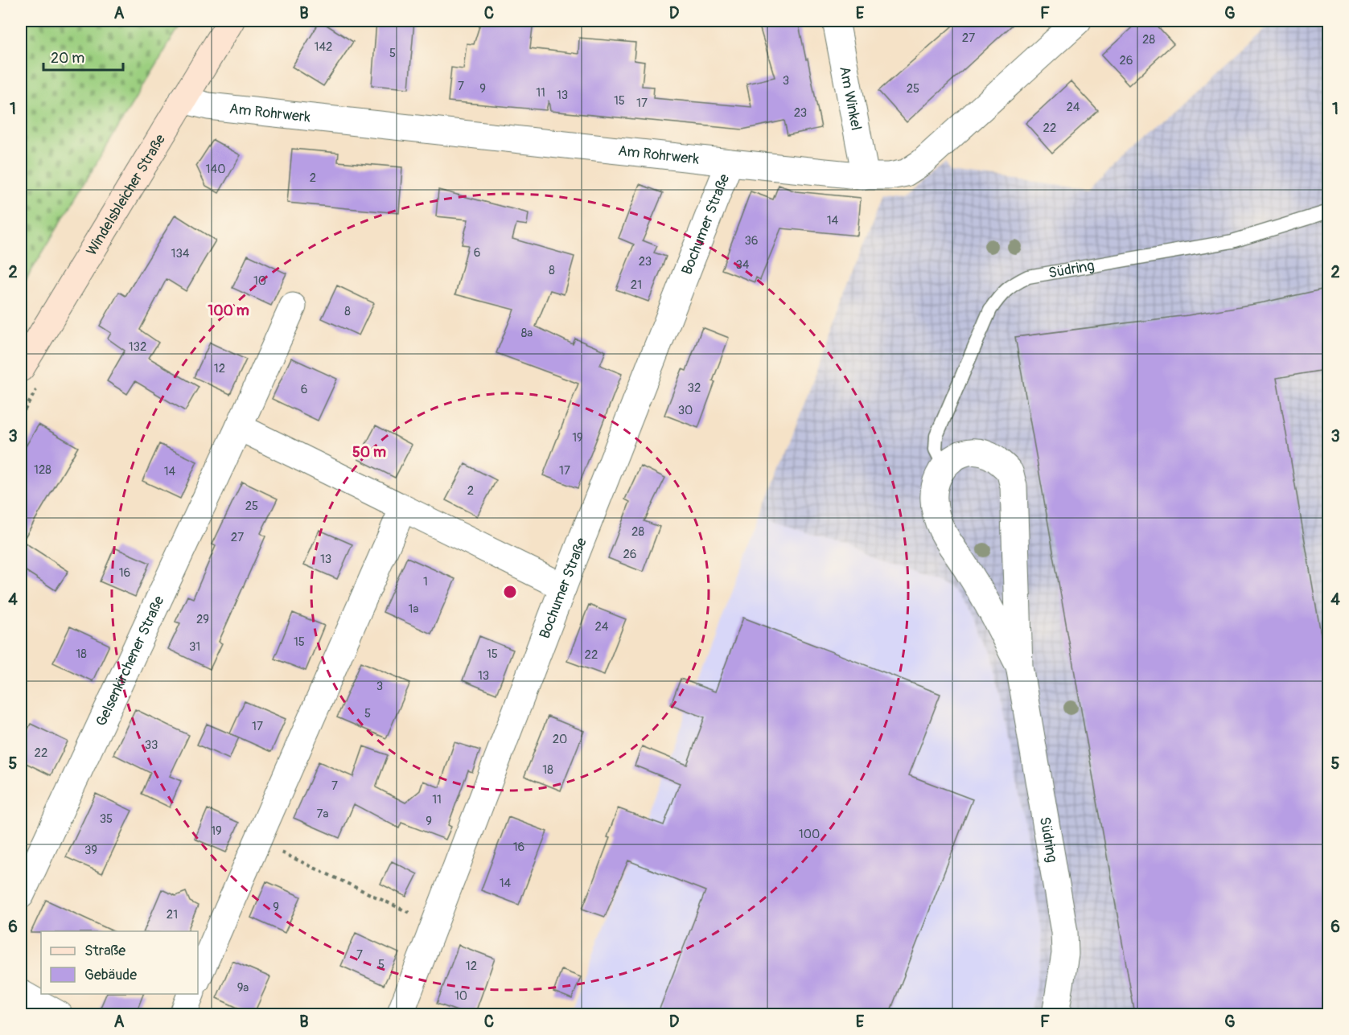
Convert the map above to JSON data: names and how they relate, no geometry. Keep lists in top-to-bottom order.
{
  "streets": {
    "main road": ["Windelsbleicher Straße"],
    "street": [
      "Am Winkel",
      "Am Rohrwerk",
      "Bochumer Straße",
      "Südring",
      "Gelsenkirchener Straße"
    ]
  },
  "crossings": [
    ["Am Winkel", "Am Rohrwerk"],
    ["Am Rohrwerk", "Windelsbleicher Straße"],
    ["Am Rohrwerk", "Bochumer Straße"]
  ],
  "house_numbers": [
    "27",
    "28",
    "142",
    "5",
    "26",
    "3",
    "7",
    "9",
    "25",
    "11",
    "13",
    "15",
    "17",
    "24",
    "23",
    "22",
    "140",
    "2",
    "14",
    "36",
    "6",
    "134",
    "23",
    "34",
    "8",
    "10",
    "21",
    "8",
    "8a",
    "132",
    "12",
    "32",
    "6",
    "30",
    "19",
    "128",
    "17",
    "14",
    "2",
    "25",
    "28",
    "27",
    "26",
    "13",
    "16",
    "1",
    "1a",
    "29",
    "24",
    "15",
    "31",
    "18",
    "15",
    "22",
    "13",
    "3",
    "5",
    "17",
    "20",
    "33",
    "22",
    "18",
    "7",
    "11",
    "7a",
    "35",
    "9",
    "19",
    "100",
    "16",
    "39",
    "14",
    "9",
    "21",
    "7",
    "5",
    "12",
    "9a",
    "10"
  ],
  "legend": ["Straße", "Gebäude"],
  "scale_bar": "20 m",
  "grid": {
    "columns": [
      "A",
      "B",
      "C",
      "D",
      "E",
      "F",
      "G"
    ],
    "rows": [
      "1",
      "2",
      "3",
      "4",
      "5",
      "6"
    ]
  },
  "rings": ["100 m", "50 m"]
}
